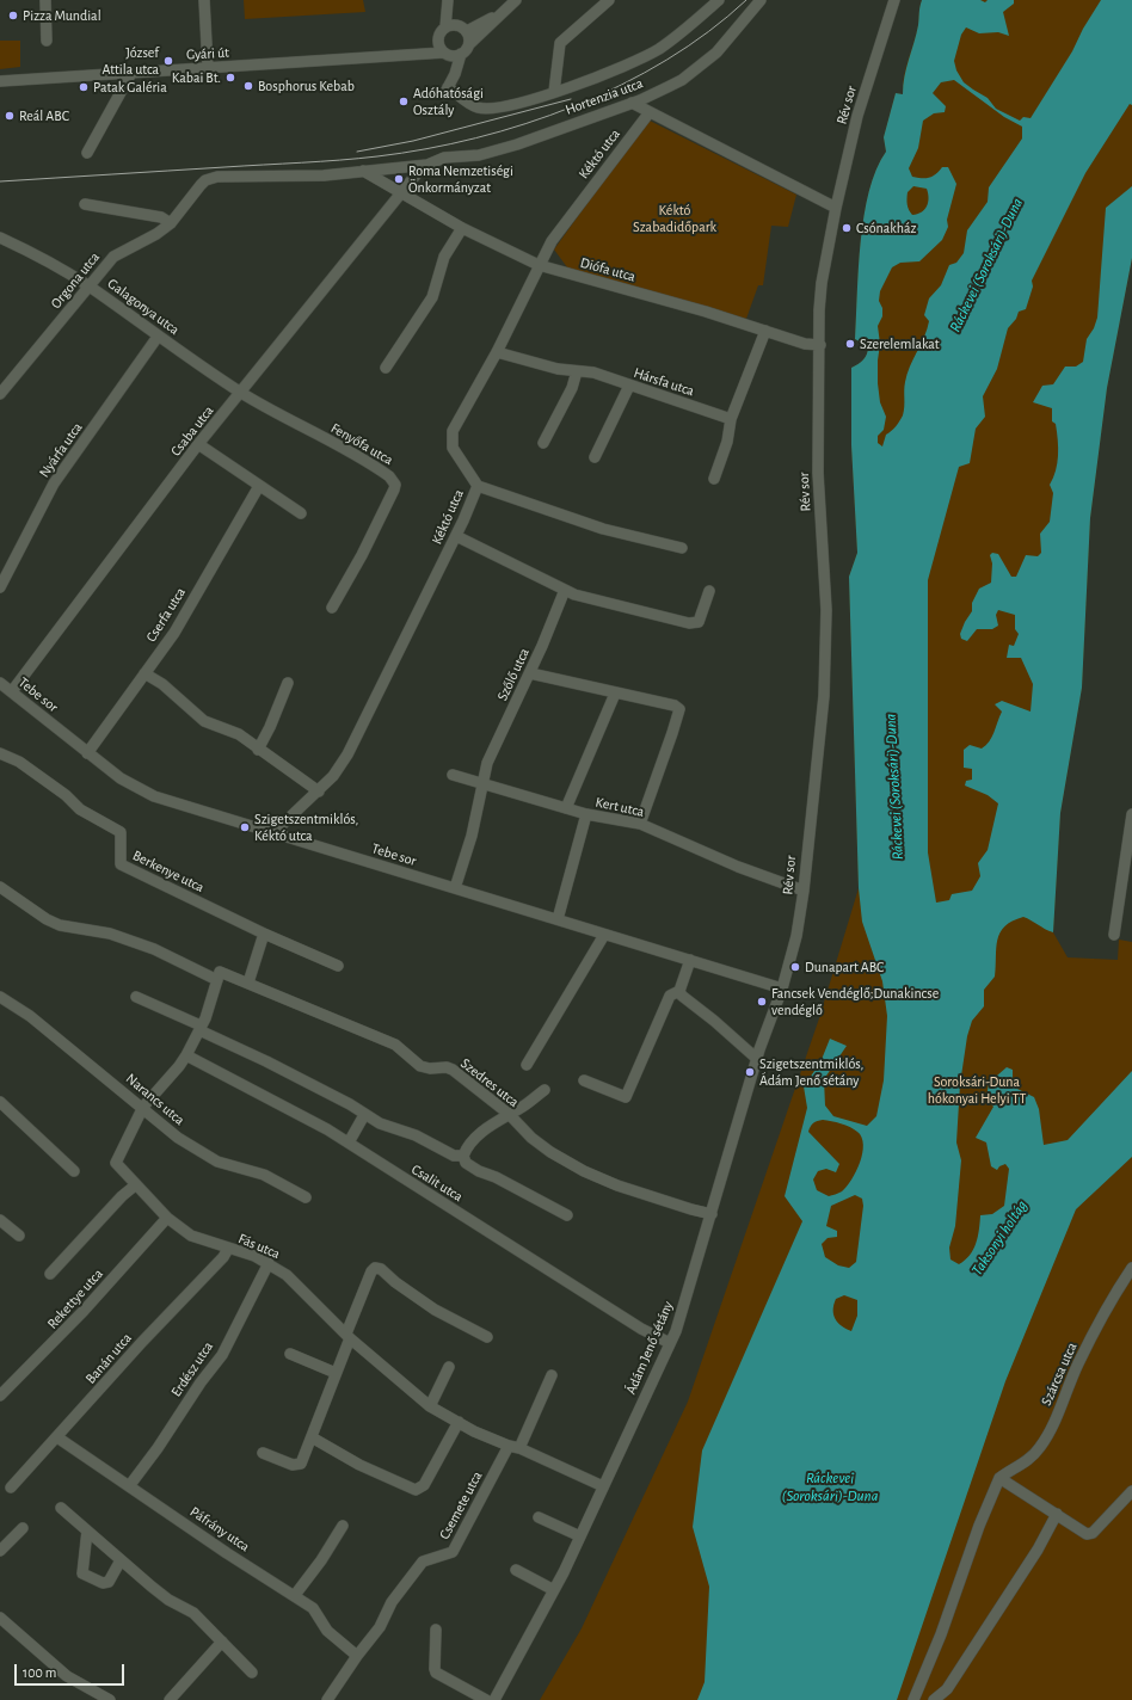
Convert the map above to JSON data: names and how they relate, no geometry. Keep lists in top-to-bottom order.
{
  "streets": {
    "street": [
      "Gyári út",
      "Hortenzia utca",
      "Rév sor",
      "Kéktó utca",
      "Diófa utca",
      "Orgona utca",
      "Galagonya utca",
      "Hársfa utca",
      "Csaba utca",
      "Fenyőfa utca",
      "Nyárfa utca",
      "Cserfa utca",
      "Szőlő utca",
      "Tebe sor",
      "Kert utca",
      "Berkenye utca",
      "Szedres utca",
      "Narancs utca",
      "Csalit utca",
      "Fás utca",
      "Rekettye utca",
      "Ádám Jenő sétány",
      "Banán utca",
      "Erdész utca",
      "Szárcsa utca",
      "Csemete utca",
      "Páfrány utca"
    ]
  },
  "crossings": [
    ["Hortenzia utca", "Csaba utca"],
    ["Rév sor", "Diófa utca"],
    ["Rév sor", "Tebe sor"],
    ["Rév sor", "Kert utca"],
    ["Rév sor", "Ádám Jenő sétány"],
    ["Kéktó utca", "Diófa utca"],
    ["Kéktó utca", "Hársfa utca"],
    ["Kéktó utca", "Tebe sor"],
    ["Diófa utca", "Orgona utca"],
    ["Diófa utca", "Csaba utca"],
    ["Orgona utca", "Galagonya utca"],
    ["Galagonya utca", "Csaba utca"],
    ["Galagonya utca", "Fenyőfa utca"],
    ["Galagonya utca", "Nyárfa utca"],
    ["Csaba utca", "Fenyőfa utca"],
    ["Csaba utca", "Tebe sor"],
    ["Cserfa utca", "Tebe sor"],
    ["Szőlő utca", "Tebe sor"],
    ["Szőlő utca", "Kert utca"],
    ["Tebe sor", "Ádám Jenő sétány"],
    ["Szedres utca", "Fás utca"],
    ["Szedres utca", "Ádám Jenő sétány"],
    ["Narancs utca", "Fás utca"],
    ["Csalit utca", "Fás utca"],
    ["Csalit utca", "Ádám Jenő sétány"],
    ["Fás utca", "Rekettye utca"],
    ["Fás utca", "Ádám Jenő sétány"],
    ["Fás utca", "Banán utca"],
    ["Fás utca", "Erdész utca"],
    ["Fás utca", "Csemete utca"],
    ["Banán utca", "Páfrány utca"],
    ["Erdész utca", "Páfrány utca"],
    ["Csemete utca", "Páfrány utca"]
  ],
  "water": ["Ráckevei (Soroksári)-Duna", "Taksonyi holtág"],
  "parks": ["Kéktó Szabadidőpark", "Soroksári-Duna hókonyai Helyi TT"],
  "places": [
    "Pizza Mundial",
    "József Attila utca",
    "Kabai Bt.",
    "Bosphorus Kebab",
    "Patak Galéria",
    "Adóhatósági Osztály",
    "Reál ABC",
    "Roma Nemzetiségi Önkormányzat",
    "Csónakház",
    "Szerelemlakat",
    "Szigetszentmiklós, Kéktó utca",
    "Dunapart ABC",
    "Fancsek Vendéglő;Dunakincse vendéglő",
    "Szigetszentmiklós, Ádám Jenő sétány"
  ],
  "scale_bar": "100 m"
}
